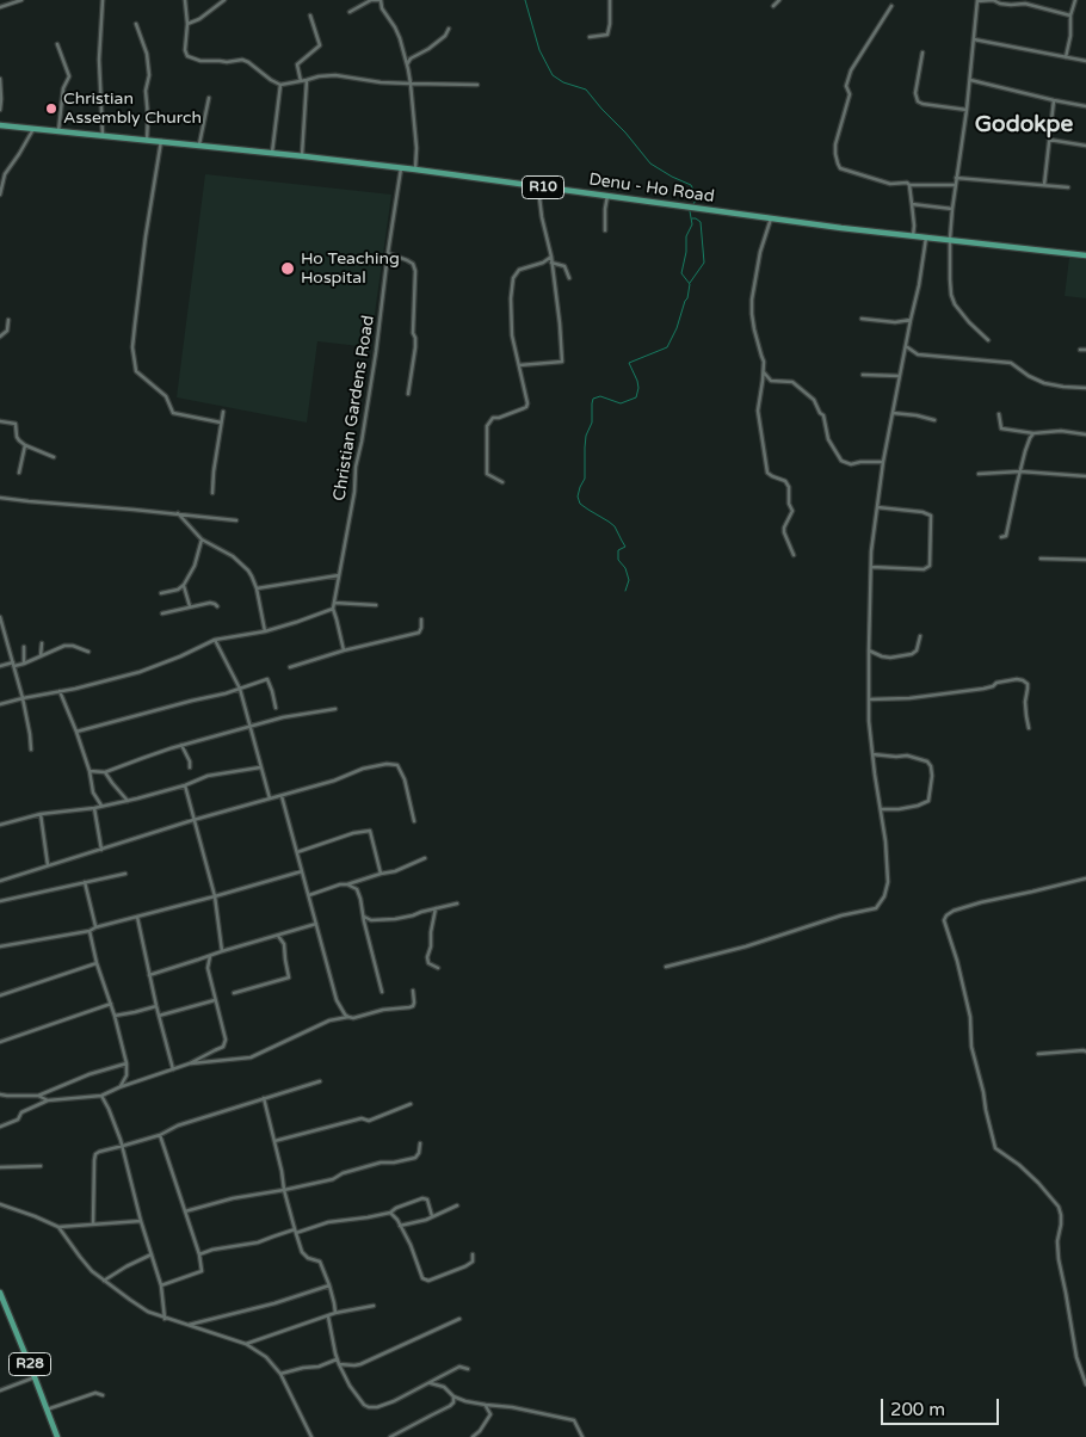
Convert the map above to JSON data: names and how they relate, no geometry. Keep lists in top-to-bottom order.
{
  "streets": {
    "main road": ["R10", "Denu - Ho Road", "R28"],
    "street": ["Christian Gardens Road"]
  },
  "crossings": [
    ["Denu - Ho Road", "Christian Gardens Road"]
  ],
  "districts": ["Godokpe"],
  "places": ["Christian Assembly Church", "Ho Teaching Hospital"],
  "scale_bar": "200 m"
}
